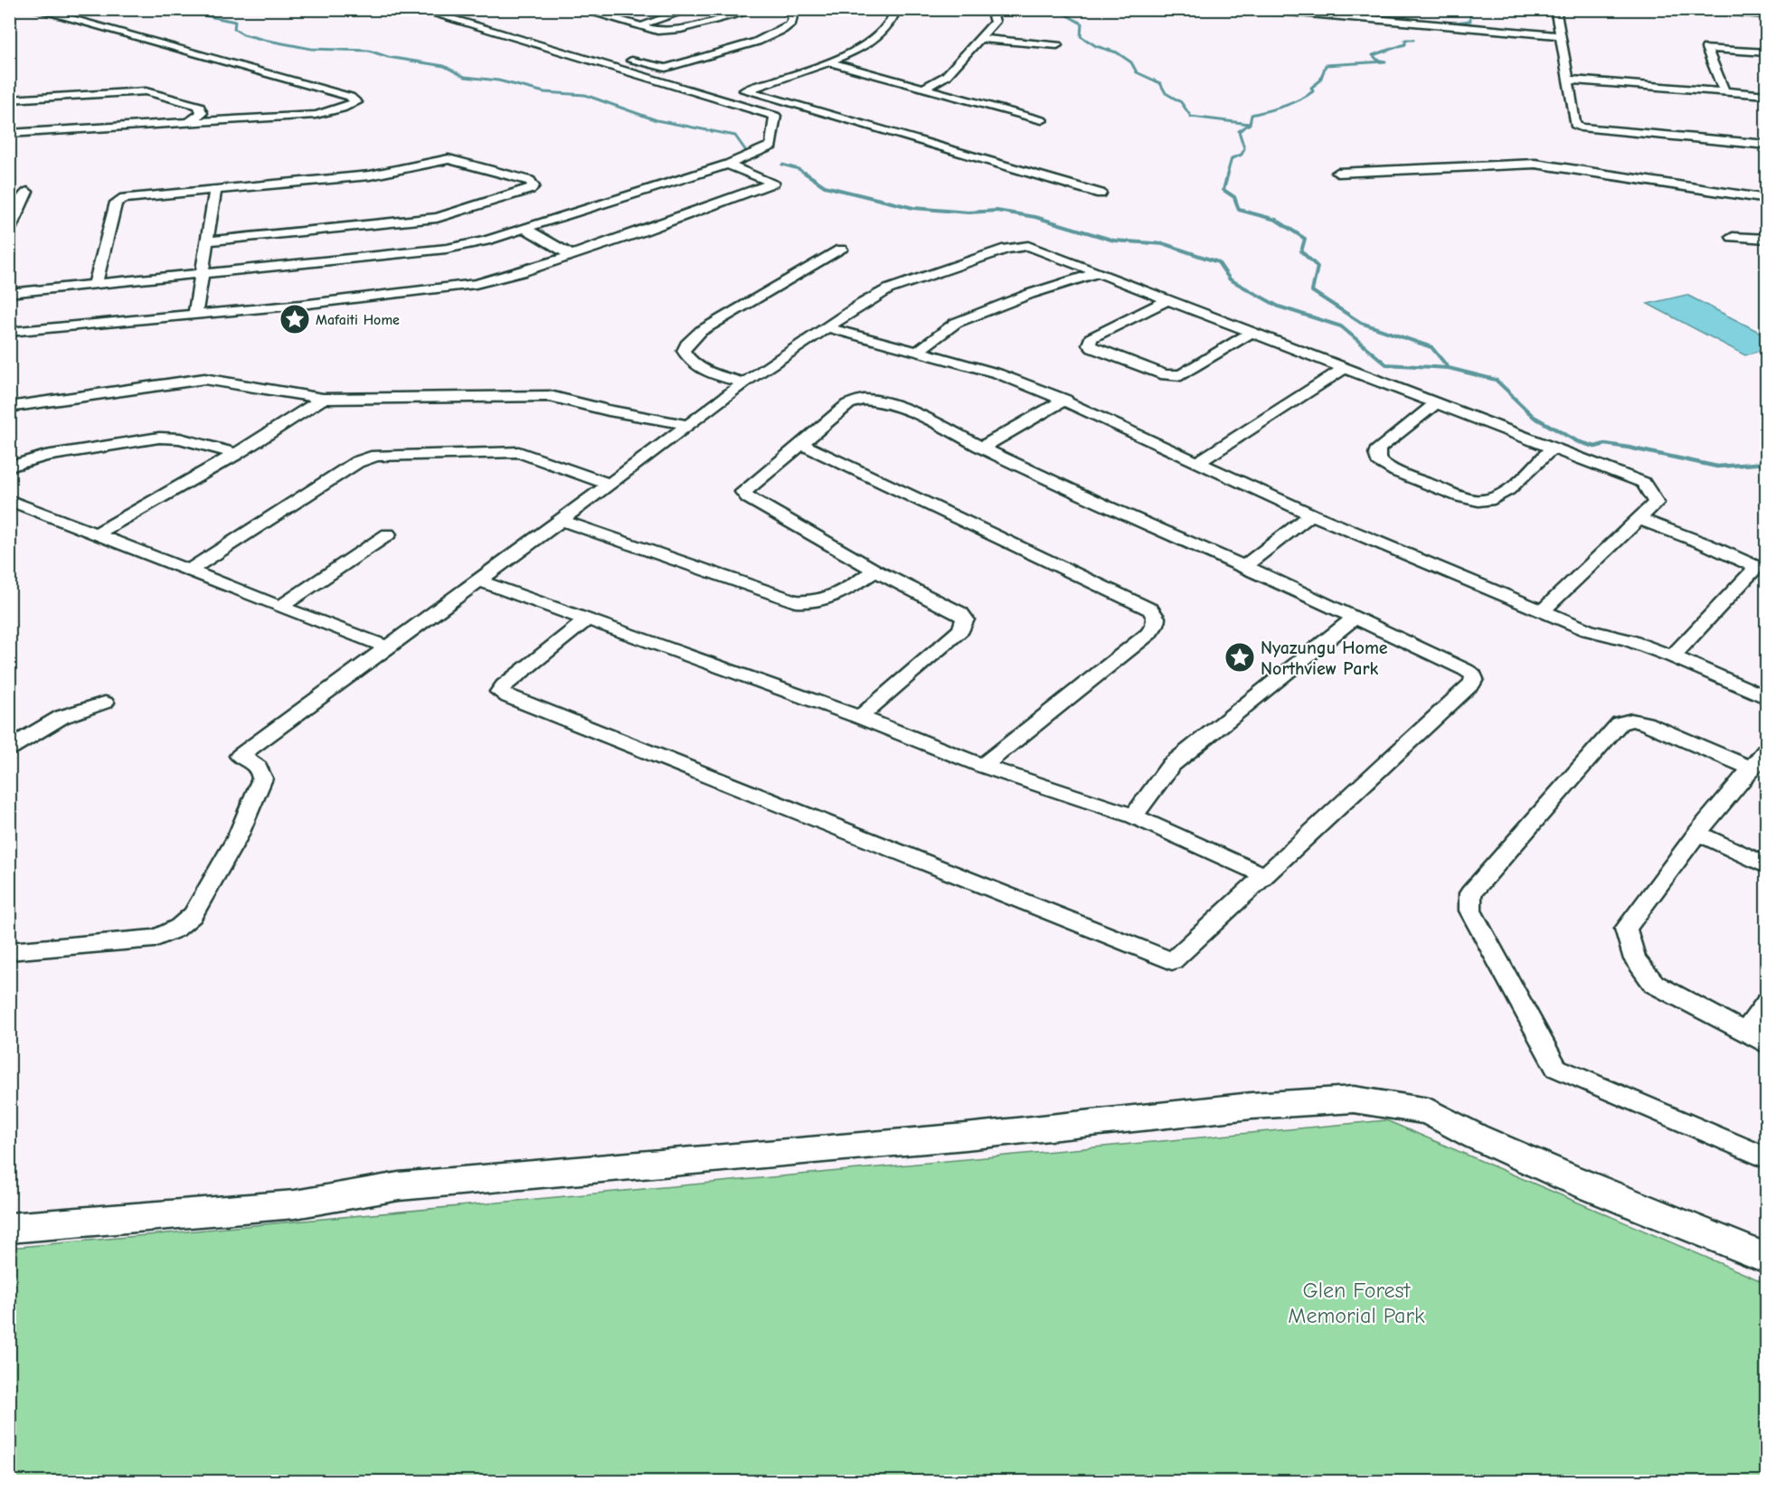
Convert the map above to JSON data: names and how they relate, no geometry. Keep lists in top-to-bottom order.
{
  "parks": ["Glen Forest Memorial Park"],
  "places": {
    "place": ["Mafaiti Home", "Nyazungu Home Northview Park"]
  }
}
